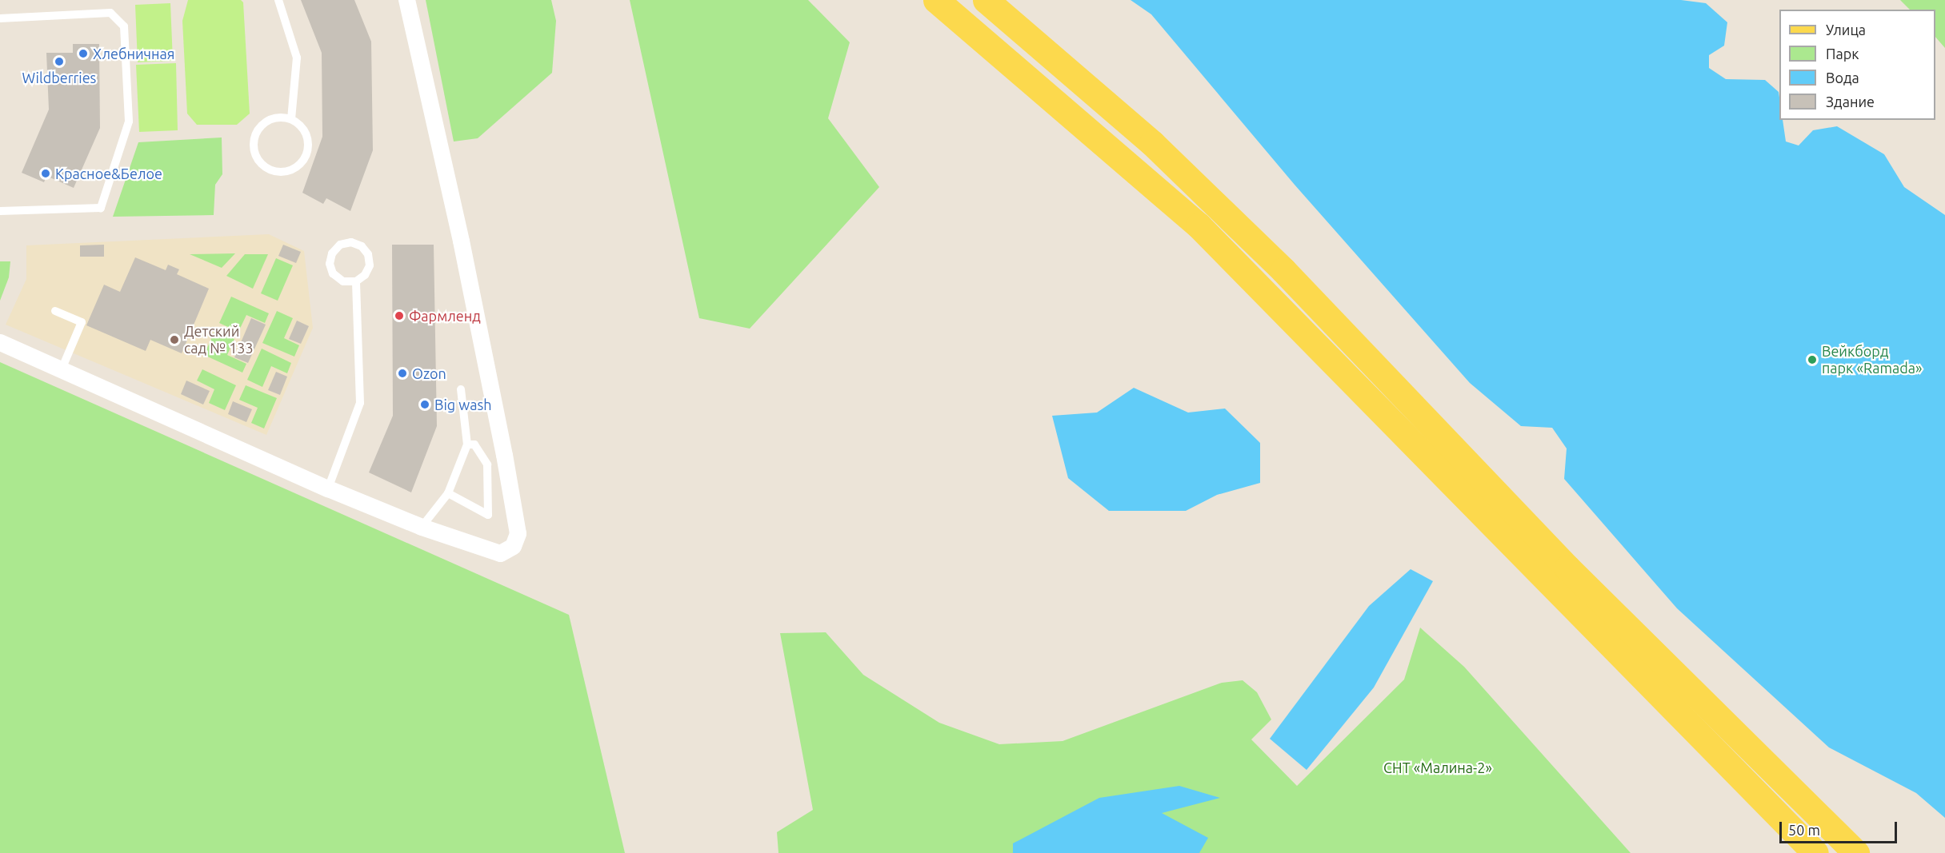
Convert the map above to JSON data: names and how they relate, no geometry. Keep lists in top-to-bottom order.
{
  "parks": ["СНТ «Малина-2»"],
  "places": [
    "Хлебничная",
    "Wildberries",
    "Красное&Белое",
    "Фармленд",
    "Детский сад № 133",
    "Вейкборд парк «Ramada»",
    "Ozon",
    "Big wash"
  ],
  "legend": [
    "Улица",
    "Парк",
    "Вода",
    "Здание"
  ],
  "scale_bar": "50 m"
}
